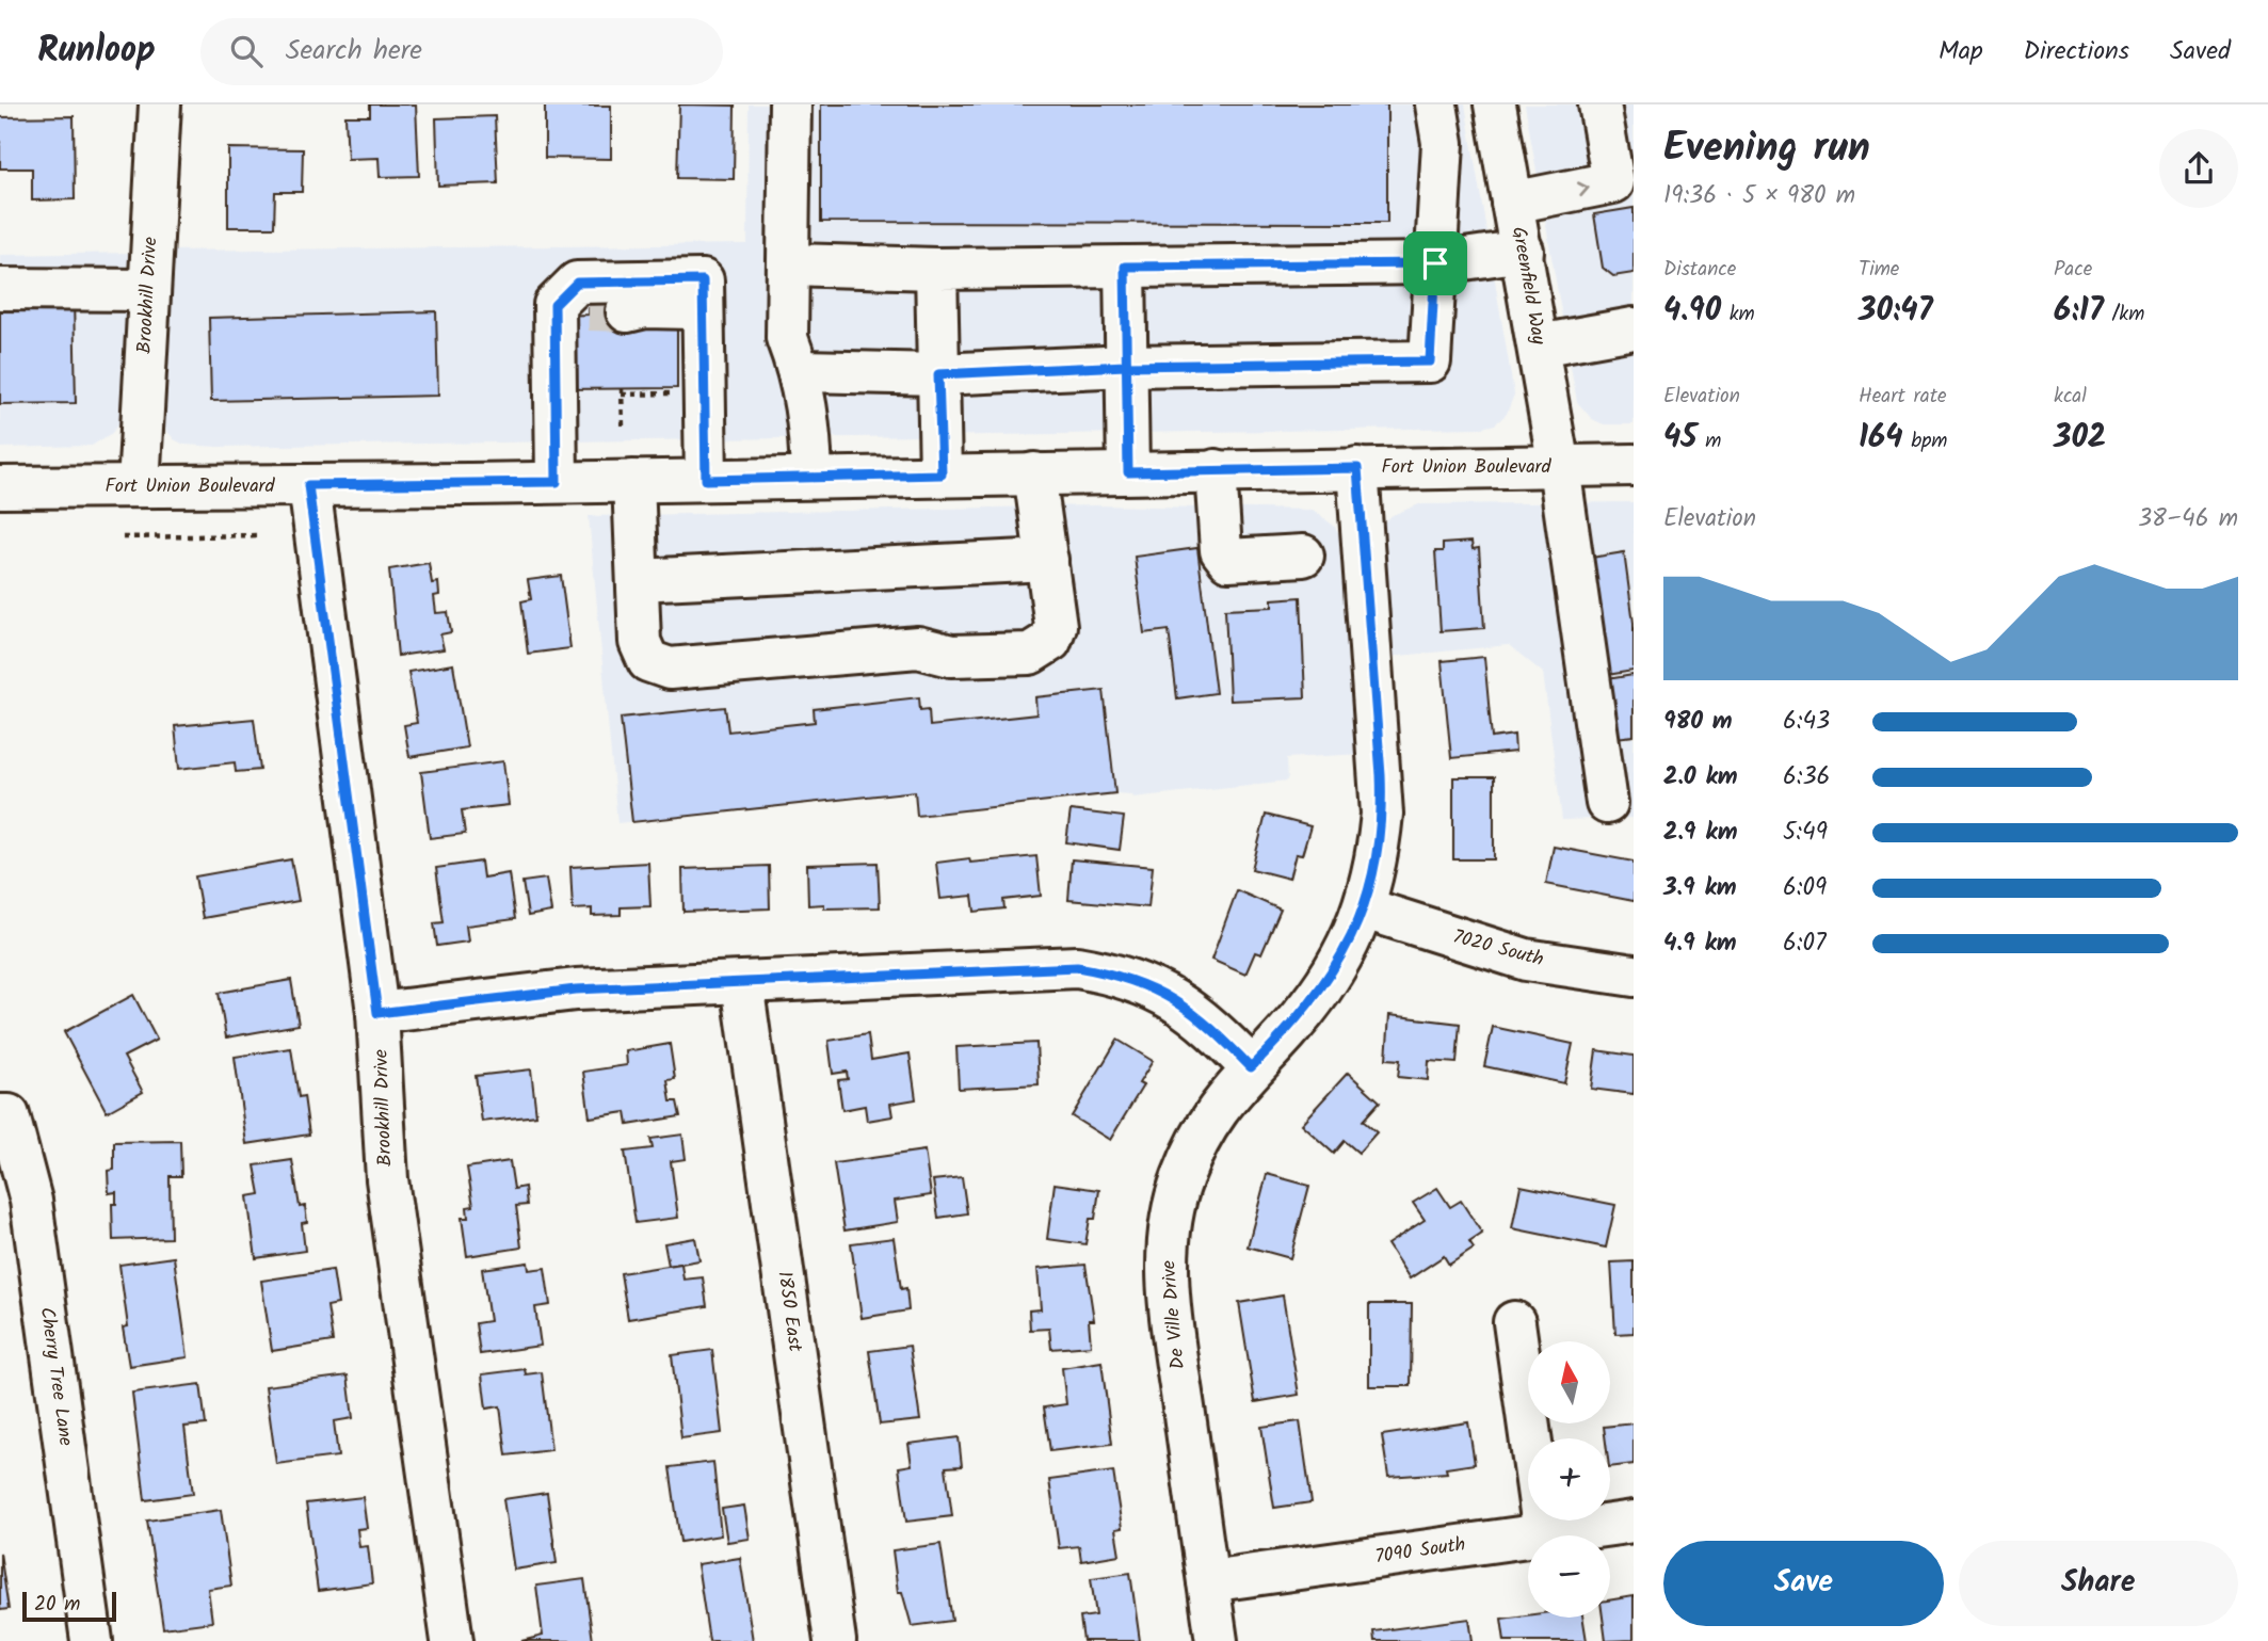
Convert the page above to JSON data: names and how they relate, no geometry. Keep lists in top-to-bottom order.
{
  "streets": {
    "street": [
      "Greenfield Way",
      "Brookhill Drive",
      "Fort Union Boulevard",
      "7020 South",
      "1850 East",
      "De Ville Drive",
      "Cherry Tree Lane",
      "7090 South"
    ]
  },
  "crossings": [
    ["Greenfield Way", "Fort Union Boulevard"],
    ["Brookhill Drive", "Fort Union Boulevard"],
    ["Fort Union Boulevard", "De Ville Drive"],
    ["7020 South", "De Ville Drive"],
    ["De Ville Drive", "7090 South"]
  ],
  "scale_bar": "20 m",
  "north": "top",
  "page": {
    "header": "Runloop",
    "search": "Search here",
    "nav": ["Map", "Directions", "Saved"],
    "heading": ["Evening run", "19:36 · 5 × 980 m"],
    "stats": [
      ["Distance", "4.90 km"],
      ["Time", "30:47"],
      ["Pace", "6:17 /km"],
      ["Elevation", "45 m"],
      ["Heart rate", "164 bpm"],
      ["kcal", "302"]
    ],
    "chart": ["Elevation", "38–46 m"],
    "list": [
      {
        "name": "980 m",
        "note": "6:43"
      },
      {
        "name": "2.0 km",
        "note": "6:36"
      },
      {
        "name": "2.9 km",
        "note": "5:49"
      },
      {
        "name": "3.9 km",
        "note": "6:09"
      },
      {
        "name": "4.9 km",
        "note": "6:07"
      }
    ],
    "map_buttons": ["+", "−"],
    "buttons": ["Save", "Share"],
    "scale": "20 m"
  }
}
